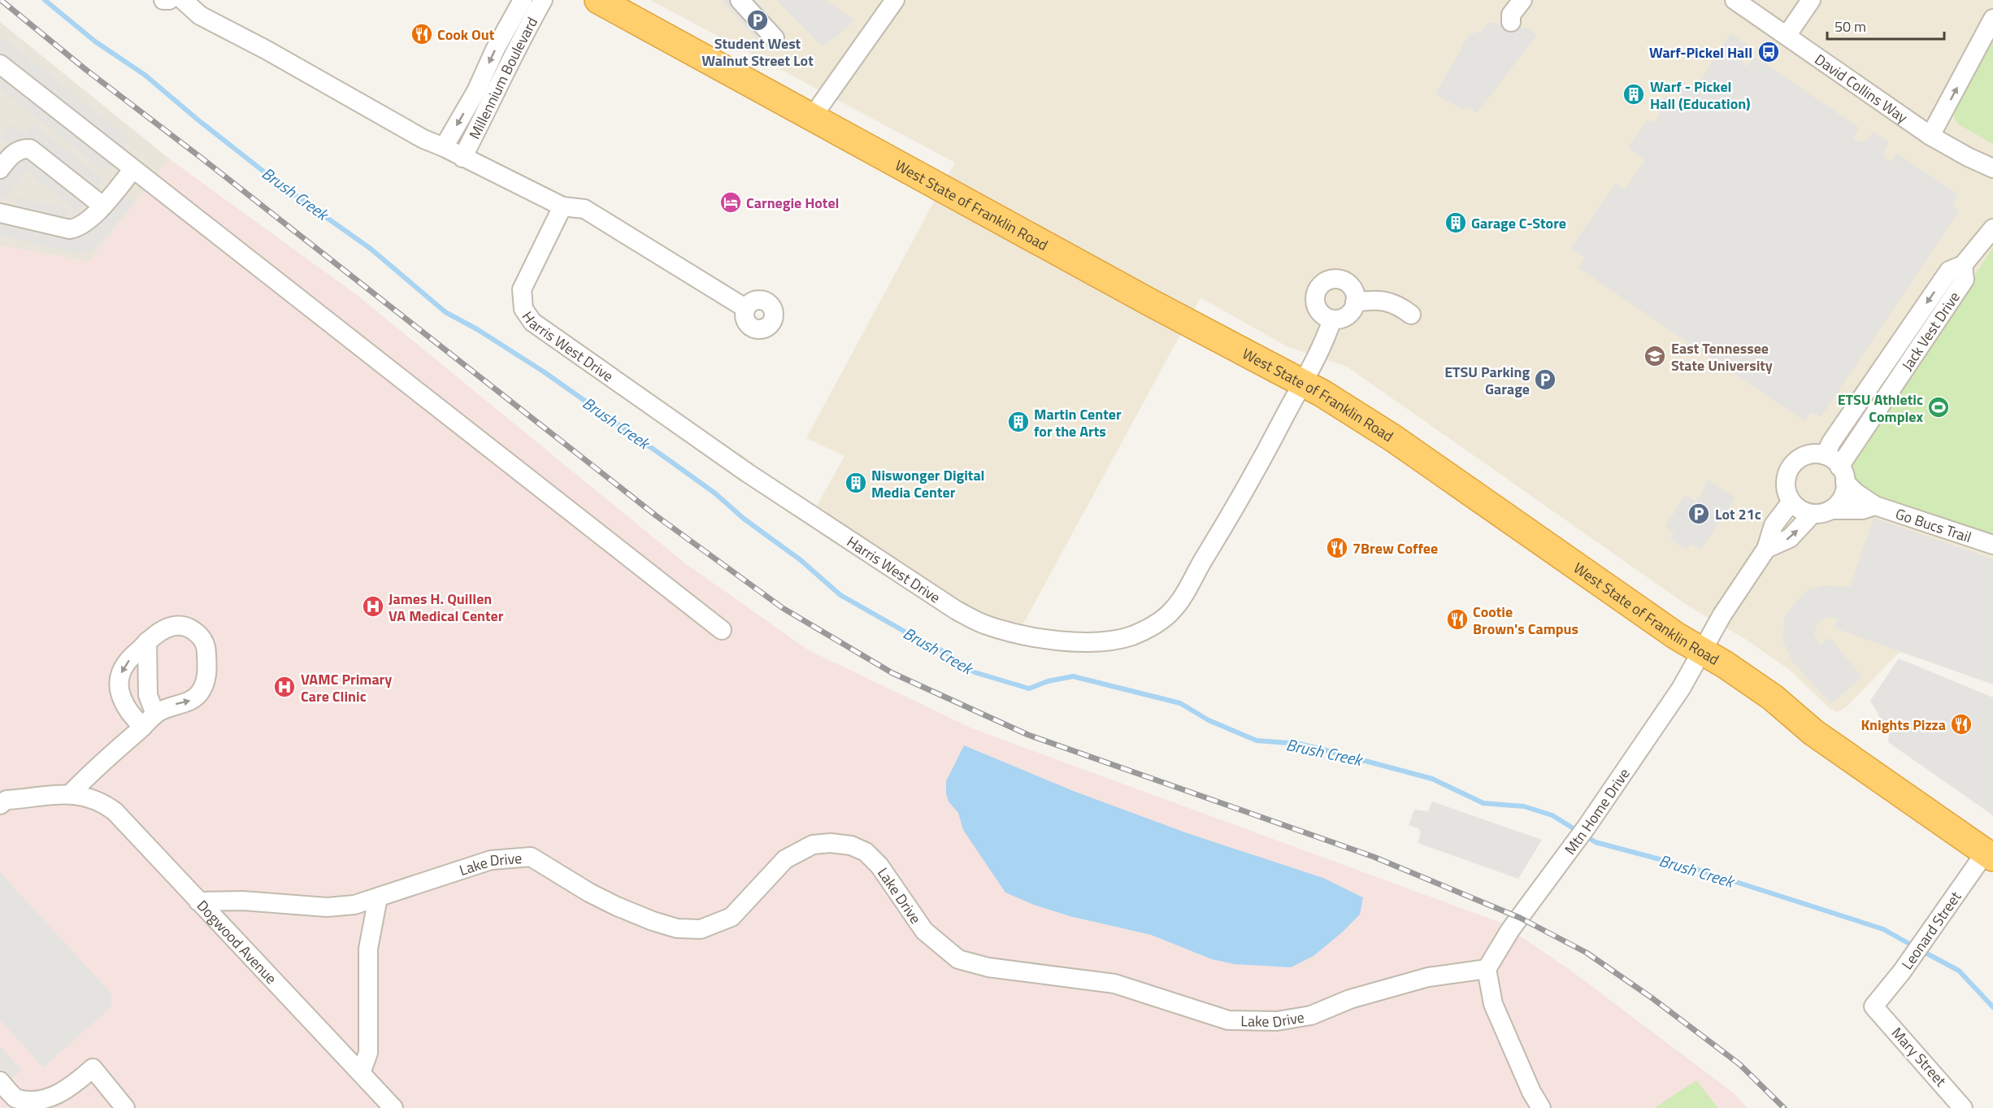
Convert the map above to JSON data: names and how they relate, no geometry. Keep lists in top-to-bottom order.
{
  "streets": {
    "highway": ["West State of Franklin Road"],
    "street": [
      "Millennium Boulevard",
      "David Collins Way",
      "Jack Vest Drive",
      "Harris West Drive",
      "Go Bucs Trail",
      "Mtn Home Drive",
      "Lake Drive",
      "Leonard Street",
      "Dogwood Avenue",
      "Mary Street"
    ]
  },
  "crossings": [
    ["West State of Franklin Road", "Harris West Drive"],
    ["West State of Franklin Road", "Mtn Home Drive"],
    ["West State of Franklin Road", "Leonard Street"],
    ["Jack Vest Drive", "Go Bucs Trail"],
    ["Mtn Home Drive", "Lake Drive"],
    ["Lake Drive", "Dogwood Avenue"],
    ["Leonard Street", "Mary Street"]
  ],
  "water": ["Brush Creek"],
  "places": {
    "parking": ["Student West Walnut Street Lot", "ETSU Parking Garage", "Lot 21c"],
    "restaurant": [
      "Cook Out",
      "7Brew Coffee",
      "Cootie Brown's Campus",
      "Knights Pizza"
    ],
    "bus stop": ["Warf-Pickel Hall"],
    "building": [
      "Warf - Pickel Hall (Education)",
      "Garage C-Store",
      "Martin Center for the Arts",
      "Niswonger Digital Media Center"
    ],
    "hotel": ["Carnegie Hotel"],
    "school or university": ["East Tennessee State University"],
    "sports": ["ETSU Athletic Complex"],
    "hospital": ["James H. Quillen VA Medical Center", "VAMC Primary Care Clinic"]
  },
  "scale_bar": "50 m"
}
